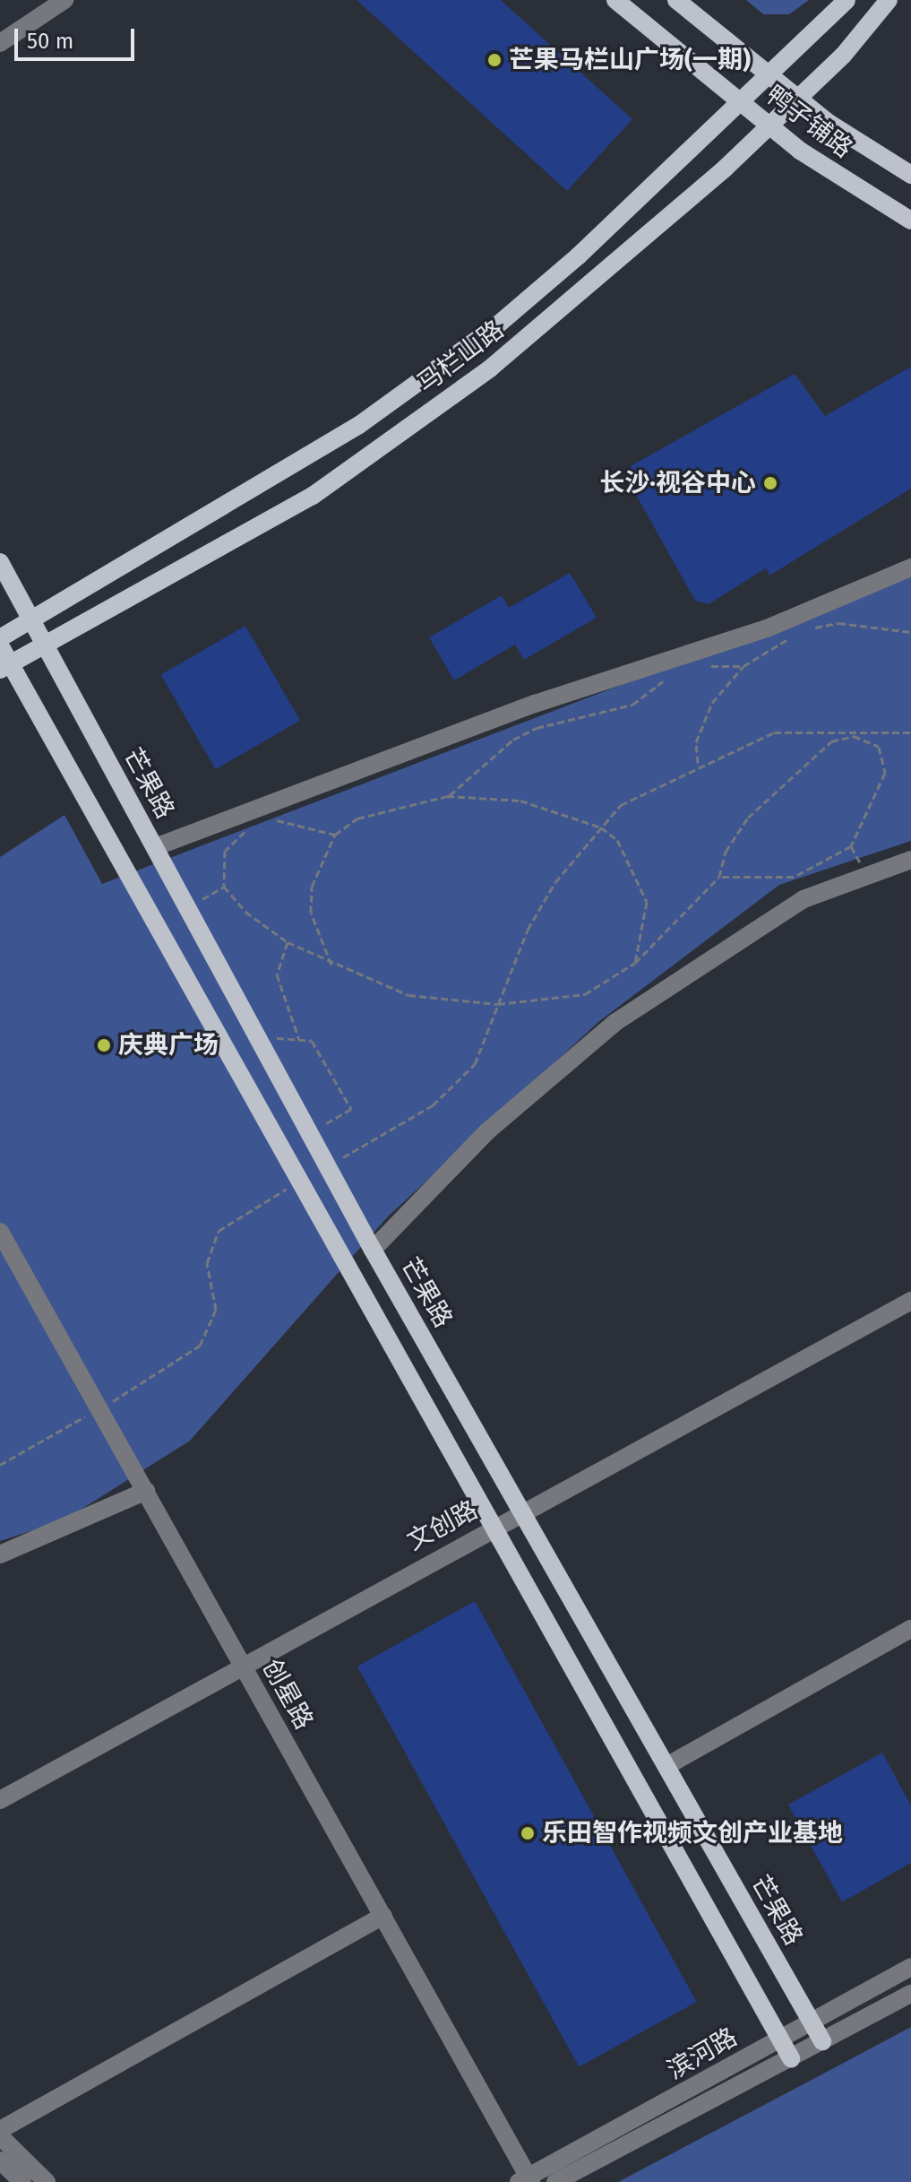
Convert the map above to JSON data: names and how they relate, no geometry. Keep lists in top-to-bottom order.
{
  "streets": {
    "main road": ["鸭子铺路", "马栏山路", "芒果路"],
    "street": ["文创路", "创星路", "滨河路"]
  },
  "crossings": [
    ["鸭子铺路", "马栏山路"],
    ["马栏山路", "芒果路"],
    ["芒果路", "文创路"],
    ["芒果路", "滨河路"],
    ["文创路", "创星路"],
    ["创星路", "滨河路"]
  ],
  "places": [
    "芒果马栏山广场(一期)",
    "长沙·视谷中心",
    "庆典广场",
    "乐田智作视频文创产业基地"
  ],
  "scale_bar": "50 m"
}
